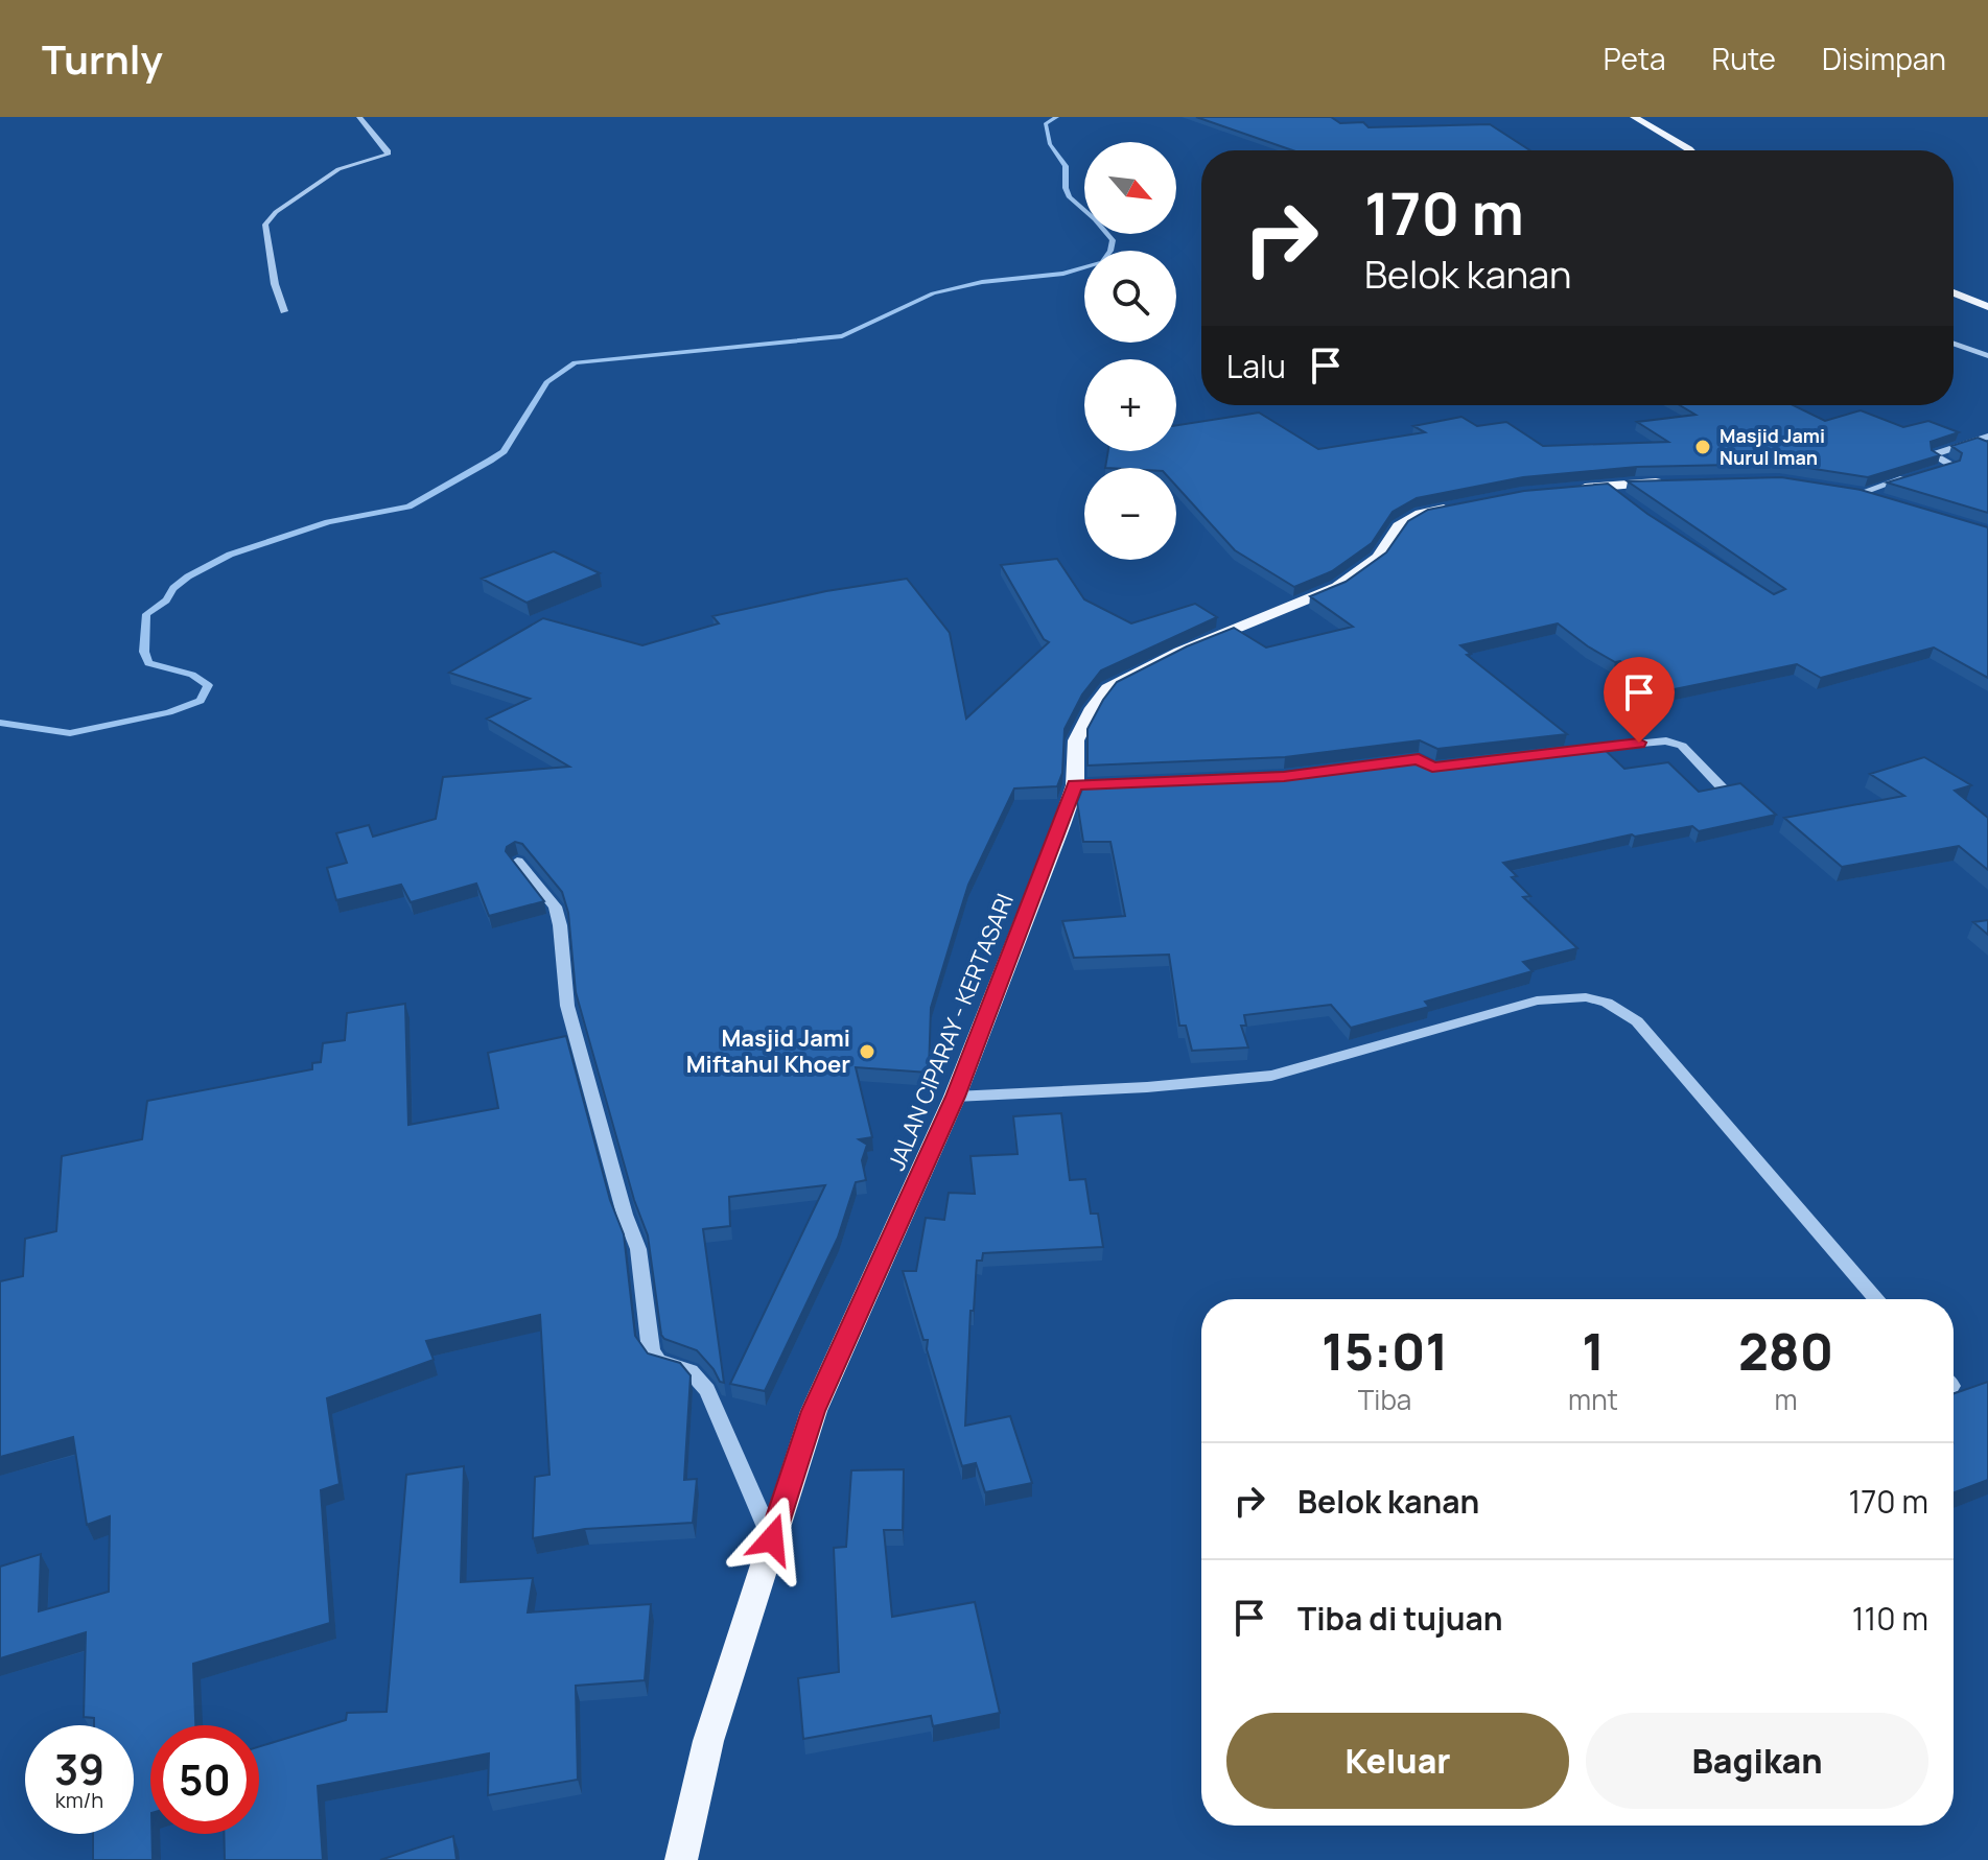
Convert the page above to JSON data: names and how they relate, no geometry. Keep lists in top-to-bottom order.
{
  "streets": {
    "main road": ["JALAN CIPARAY - KERTASARI"]
  },
  "places": ["Masjid Jami Nurul Iman", "Masjid Jami Miftahul Khoer"],
  "north": "bottom right",
  "page": {
    "header": "Turnly",
    "nav": ["Peta", "Rute", "Disimpan"],
    "map_buttons": ["+", "−"],
    "turn": ["170 m", "Belok kanan"],
    "then": "Lalu",
    "eta": [
      "15:01",
      "Tiba",
      "1",
      "mnt",
      "280",
      "m"
    ],
    "list": [
      {
        "name": "Belok kanan",
        "value": "170 m"
      },
      {
        "name": "Tiba di tujuan",
        "value": "110 m"
      }
    ],
    "buttons": ["Keluar", "Bagikan"],
    "speed": "39 km/h",
    "limit": "50"
  }
}
